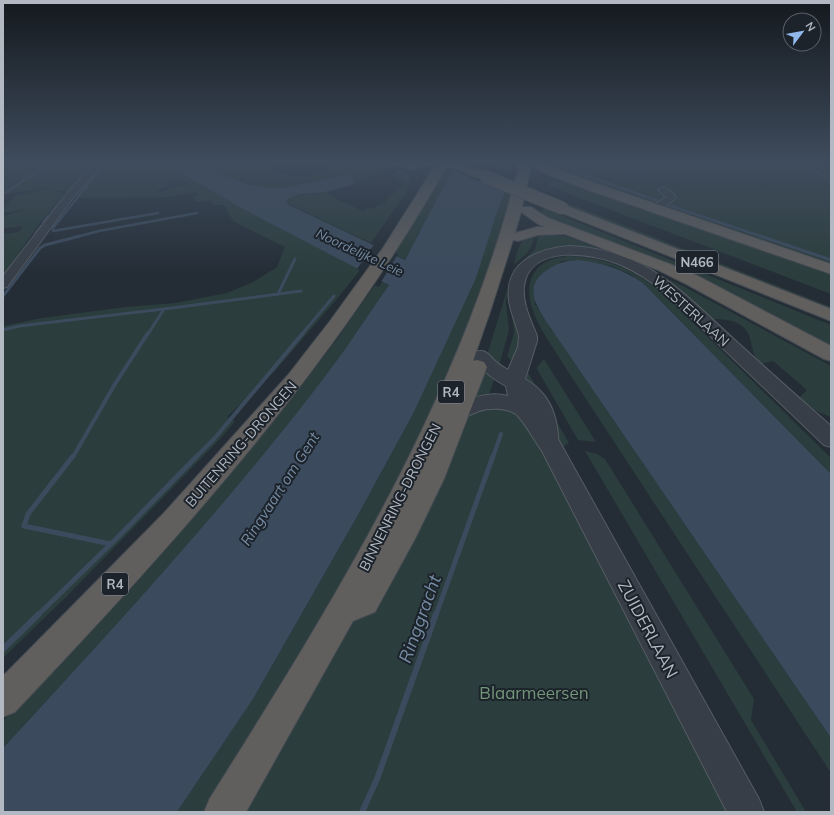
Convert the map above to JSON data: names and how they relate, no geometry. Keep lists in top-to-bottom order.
{
  "streets": {
    "highway": [
      "N466",
      "R4",
      "BUITENRING-DRONGEN",
      "BINNENRING-DRONGEN"
    ],
    "street": ["WESTERLAAN", "ZUIDERLAAN"]
  },
  "crossings": [
    ["WESTERLAAN", "ZUIDERLAAN"]
  ],
  "water": ["Noordelijke Leie", "Ringvaart om Gent", "Ringgracht"],
  "parks": ["Blaarmeersen"],
  "north": "top right"
}
